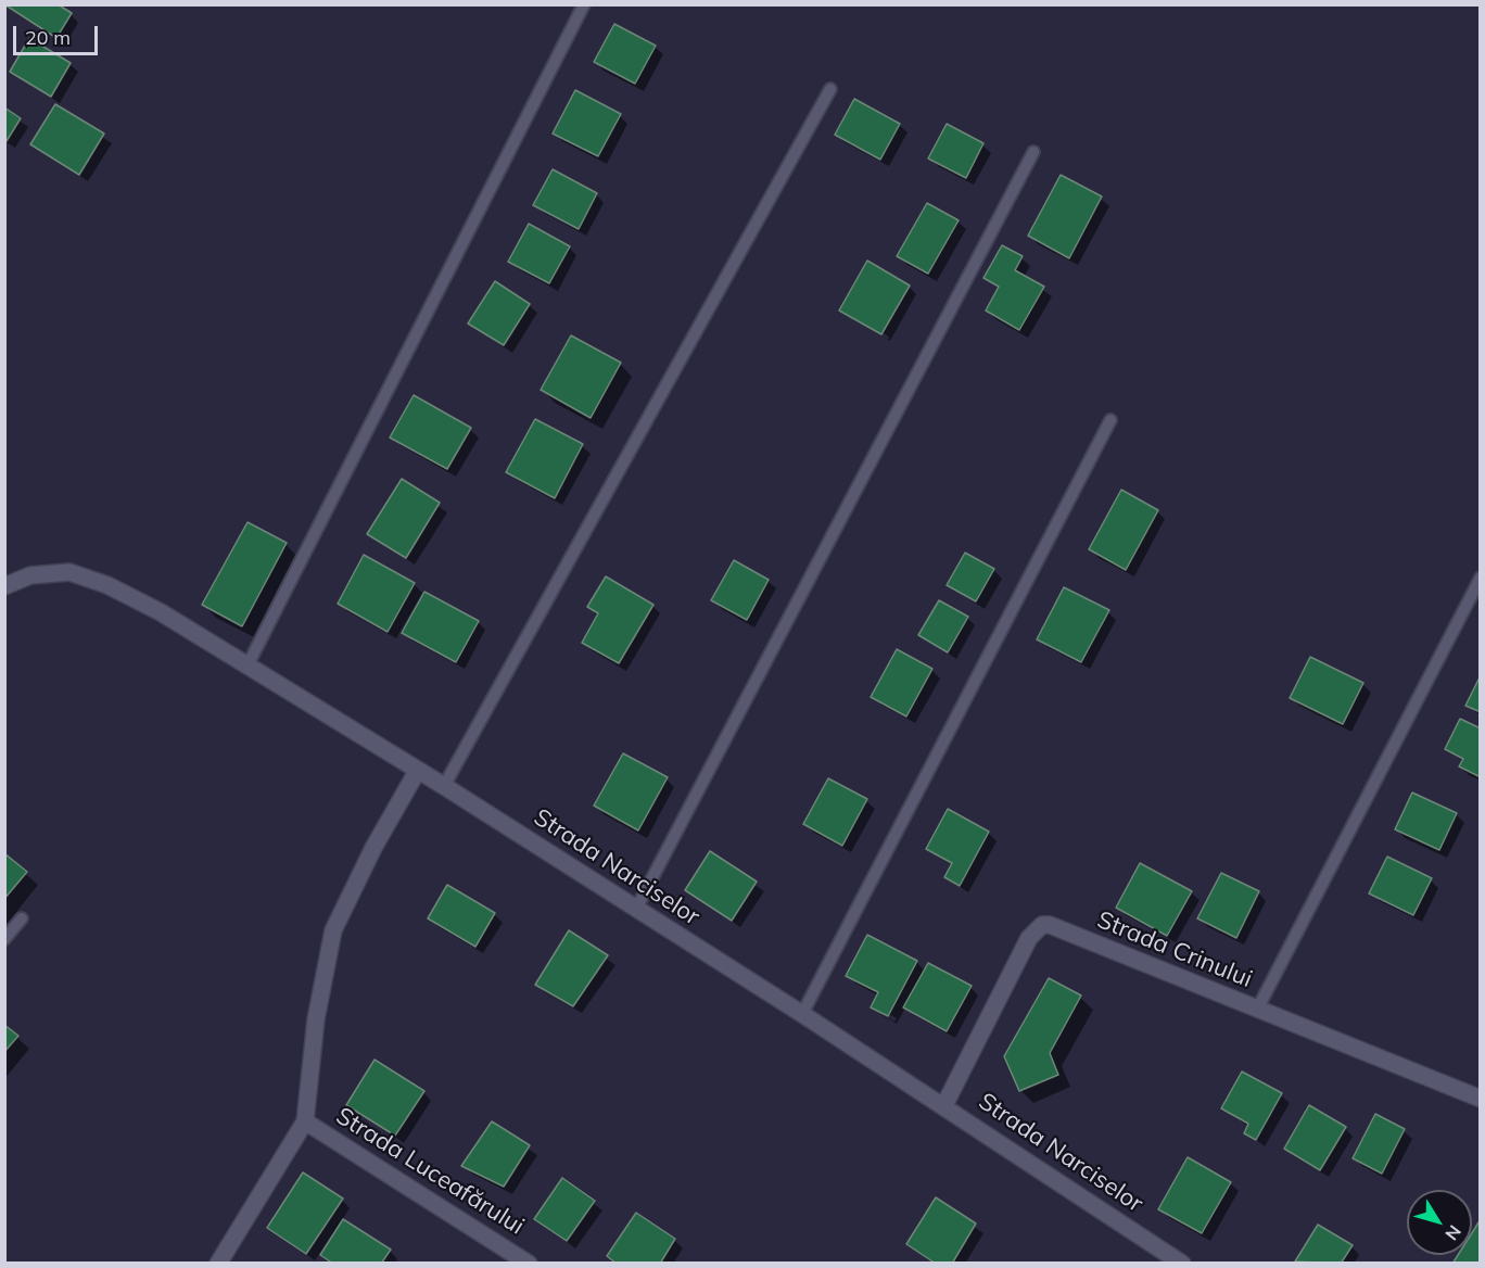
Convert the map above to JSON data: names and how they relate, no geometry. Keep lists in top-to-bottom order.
{
  "streets": {
    "street": ["Strada Narciselor", "Strada Crinului", "Strada Luceafărului"]
  },
  "crossings": [
    ["Strada Narciselor", "Strada Crinului"],
    ["Strada Narciselor", "Strada Luceafărului"]
  ],
  "scale_bar": "20 m",
  "north": "bottom right"
}
